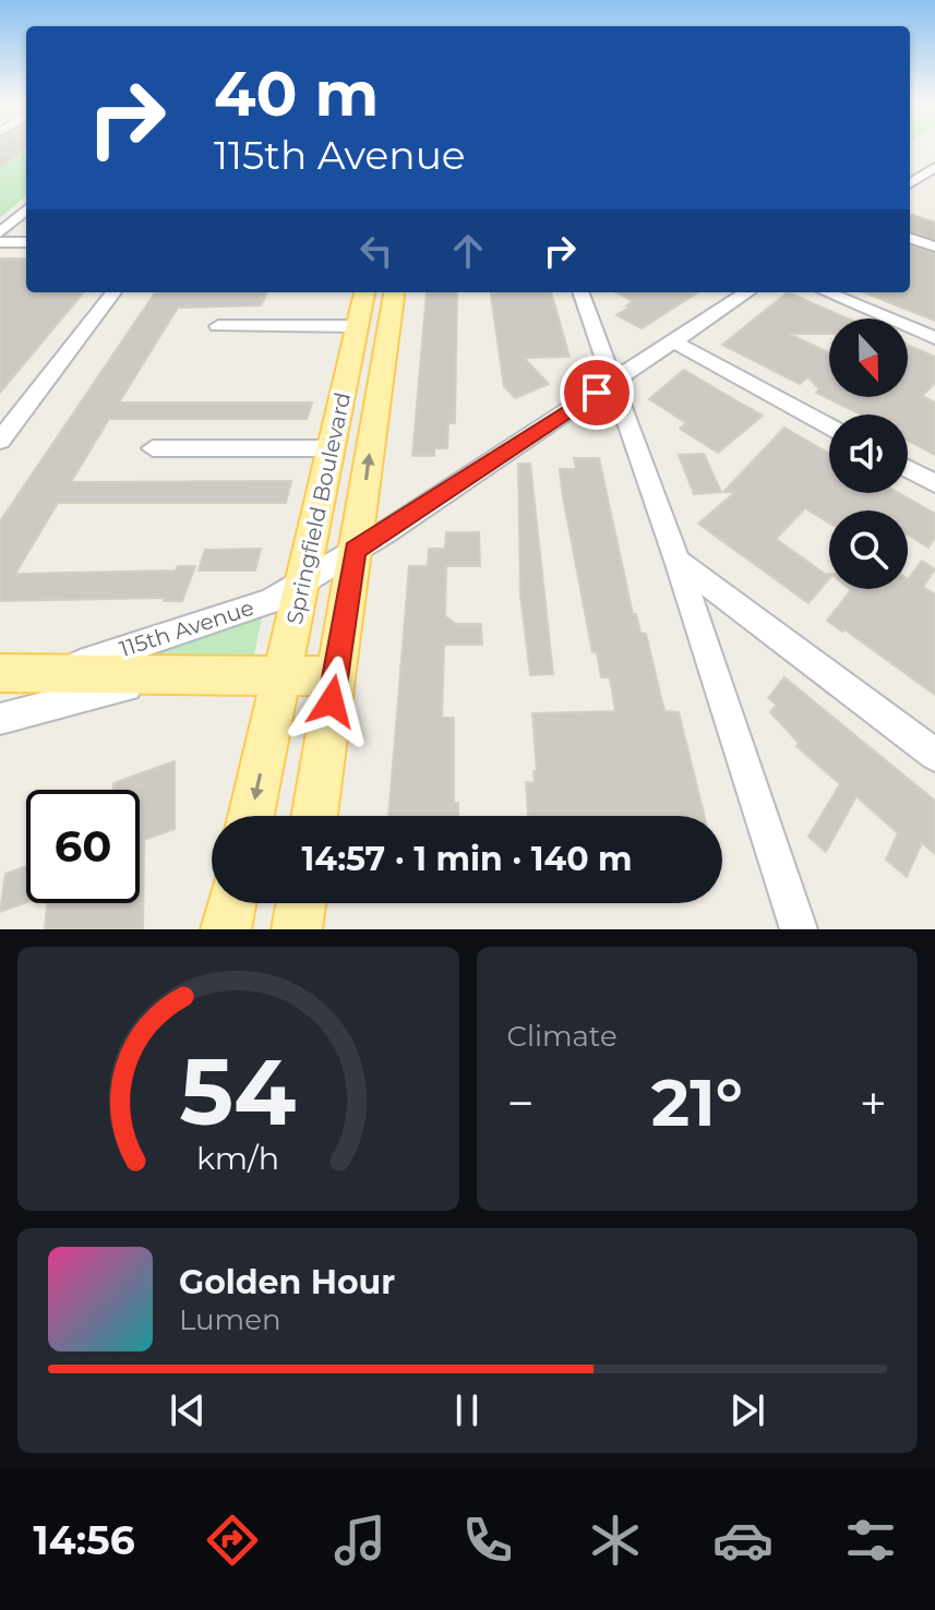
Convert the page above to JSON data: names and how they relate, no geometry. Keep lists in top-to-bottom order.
{
  "streets": {
    "main road": ["Springfield Boulevard", "115th Avenue"]
  },
  "crossings": [
    ["Springfield Boulevard", "115th Avenue"]
  ],
  "north": "bottom",
  "page": {
    "turn": ["40 m", "115th Avenue"],
    "limit": "60",
    "trip": "14:57 · 1 min · 140 m",
    "tile": "Climate",
    "heat": ["−", "21°", "+"],
    "song": ["Golden Hour", "Lumen"],
    "tabs": "14:56",
    "gauge": ["54", "km/h"]
  }
}
